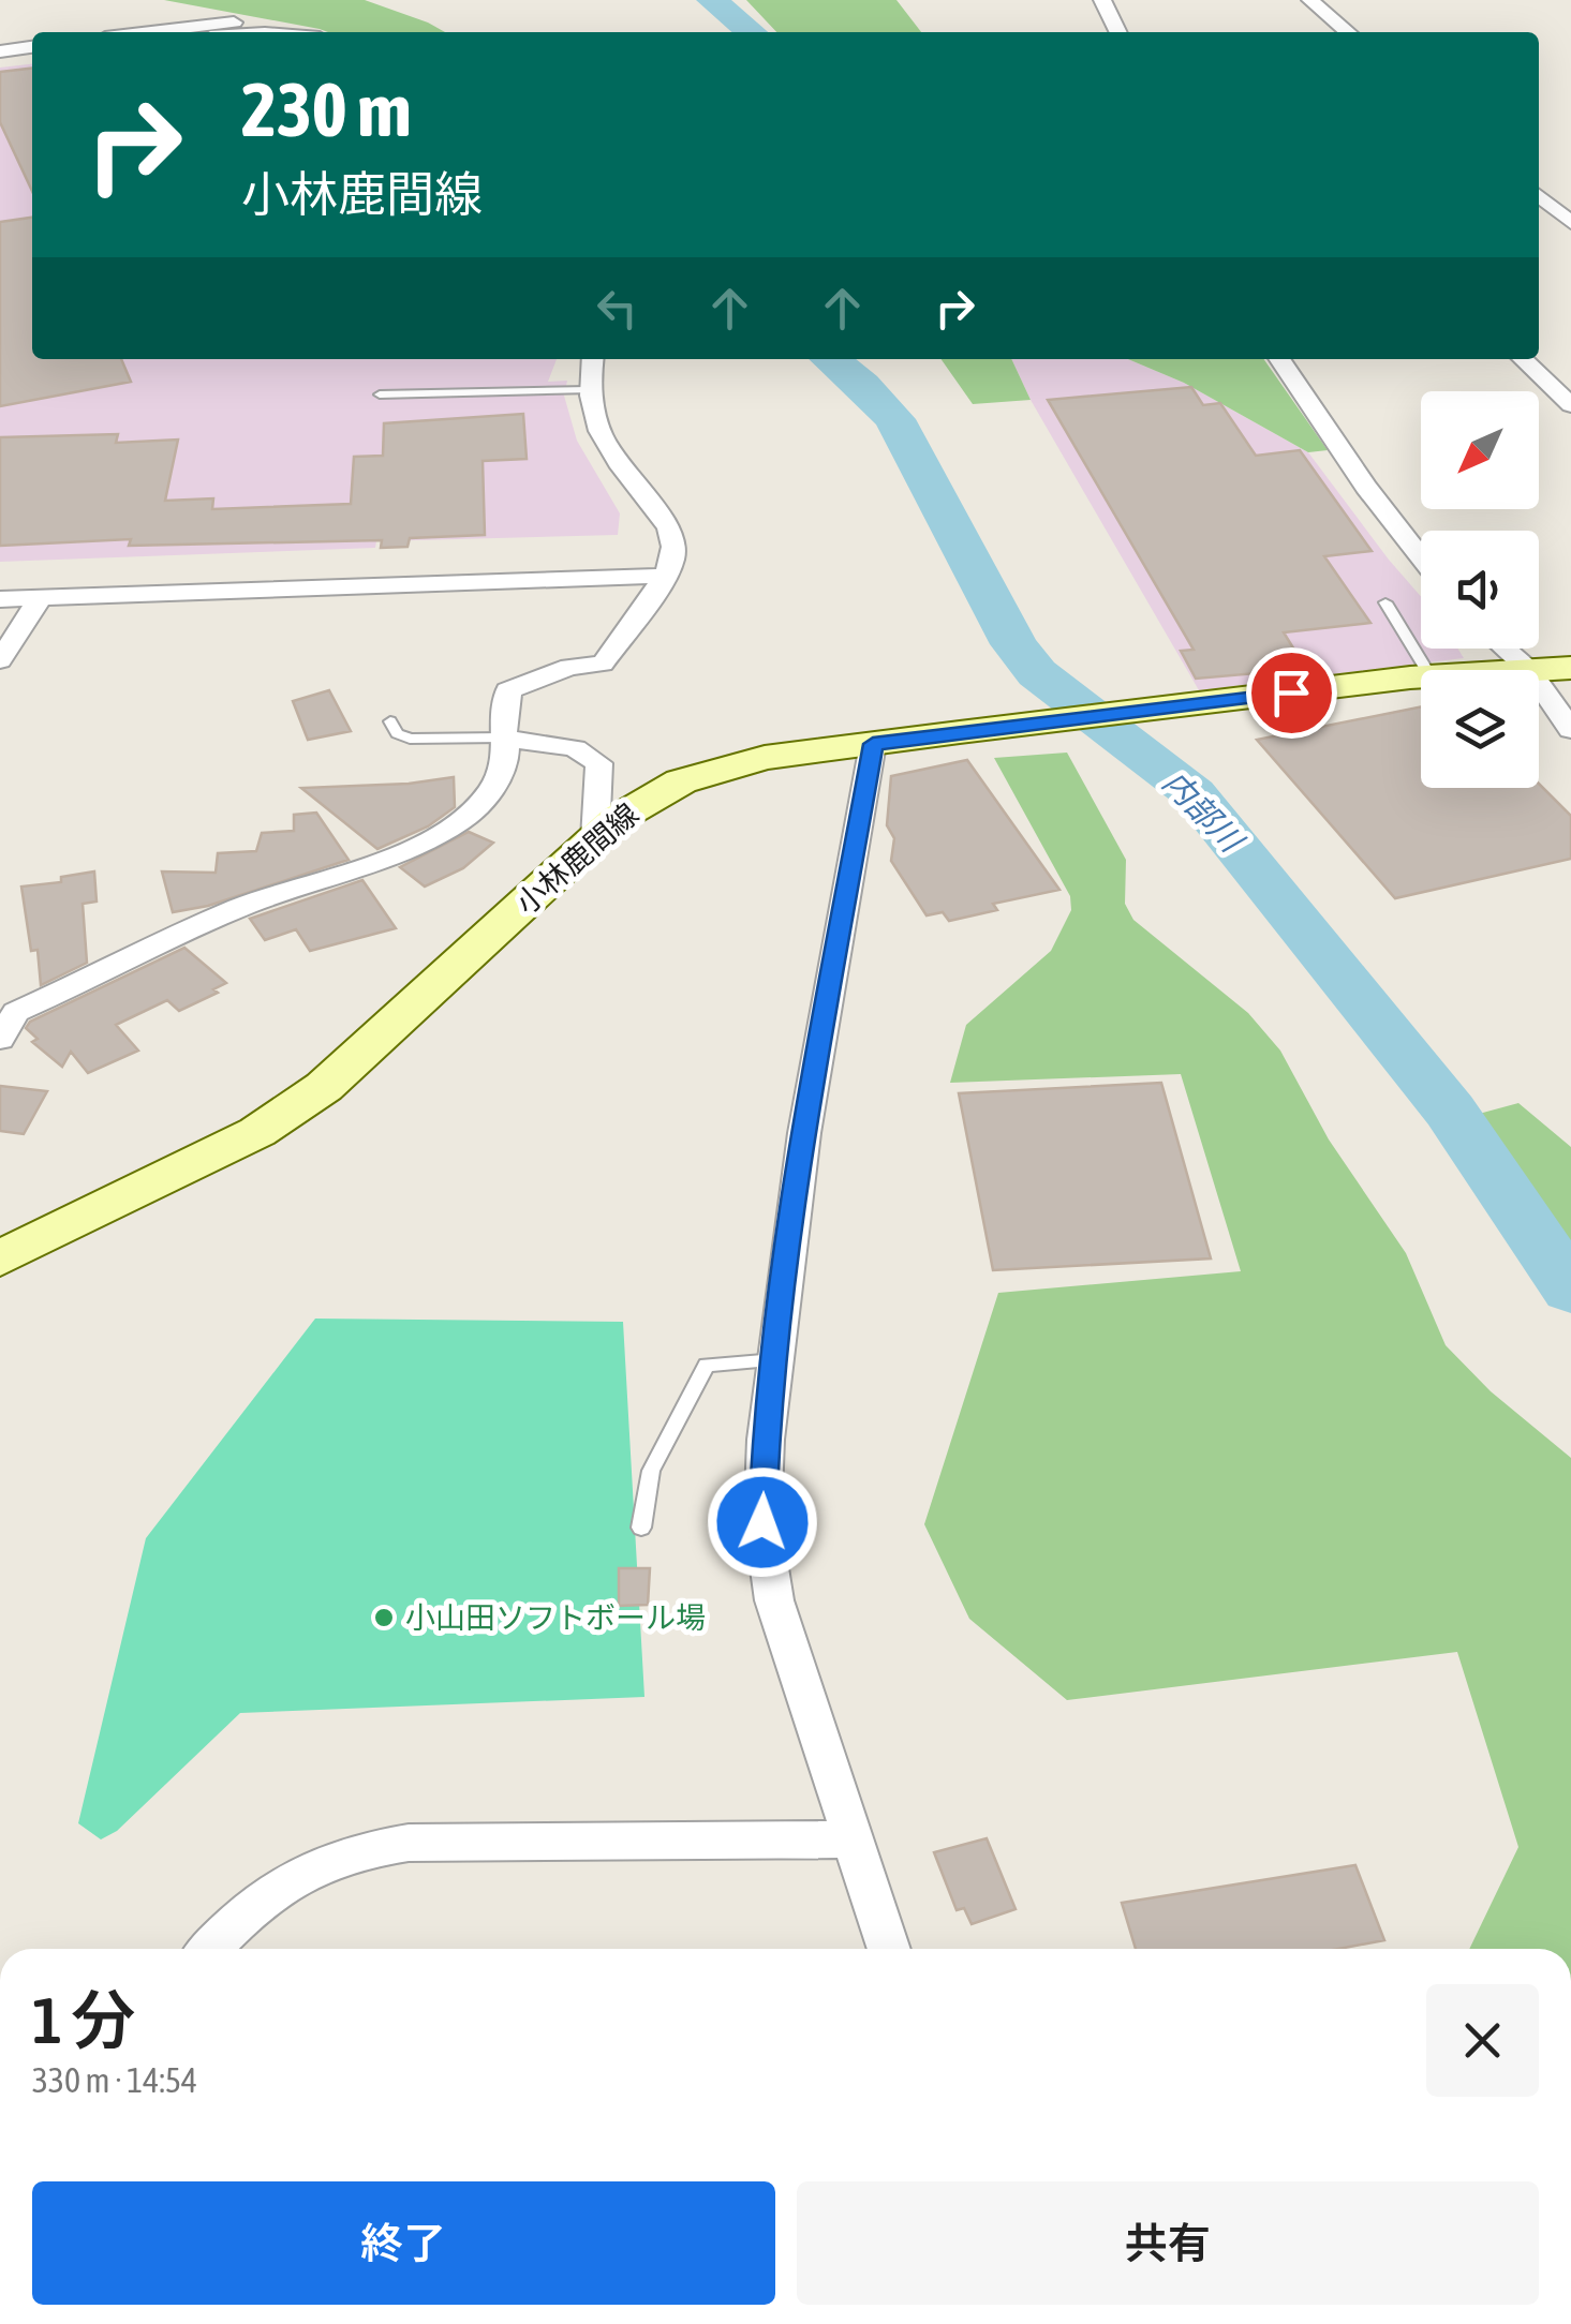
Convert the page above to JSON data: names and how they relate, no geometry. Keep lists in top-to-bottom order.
{
  "streets": {
    "main road": ["小林鹿間線"]
  },
  "water": ["内部川"],
  "places": ["小山田ソフトボール場"],
  "north": "bottom left",
  "page": {
    "turn": ["230 m", "小林鹿間線"],
    "heading": ["1 分", "330 m · 14:54"],
    "buttons": ["終了", "共有"]
  }
}
